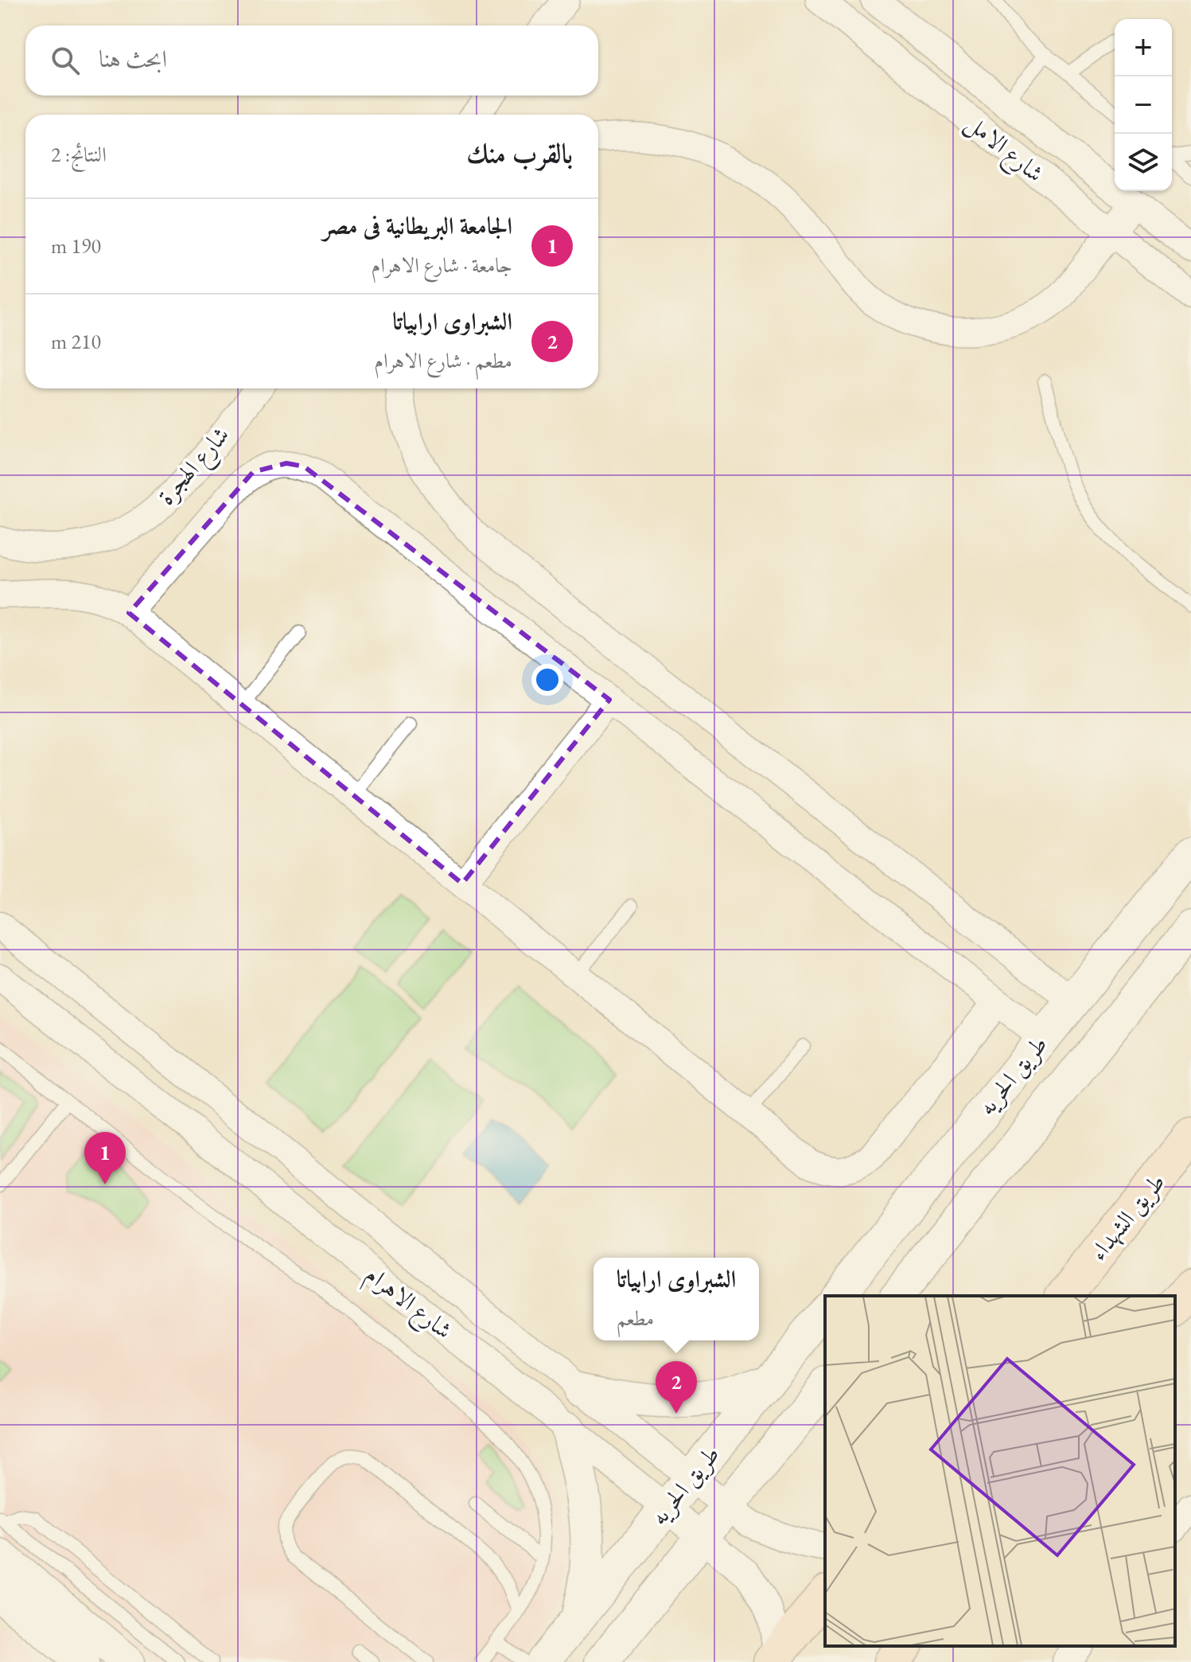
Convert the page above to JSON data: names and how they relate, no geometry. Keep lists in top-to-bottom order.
{
  "streets": {
    "main road": ["طريق الشهداء"],
    "street": [
      "شارع الامل",
      "شارع الهجرة",
      "طريق الحريه",
      "شارع الاهرام"
    ]
  },
  "crossings": [
    ["طريق الحريه", "شارع الاهرام"]
  ],
  "page": {
    "map_buttons": ["+", "−"],
    "search": "ابحث هنا",
    "heading": ["بالقرب منك", "النتائج: 2"],
    "list": [
      {
        "mark": "1",
        "name": "الجامعة البريطانية فى مصر",
        "note": "جامعة · شارع الاهرام",
        "value": "190 m"
      },
      {
        "mark": "2",
        "name": "الشبراوى ارابياتا",
        "note": "مطعم · شارع الاهرام",
        "value": "210 m"
      }
    ],
    "pins": ["1", "2"],
    "popup": ["الشبراوى ارابياتا", "مطعم"]
  }
}
